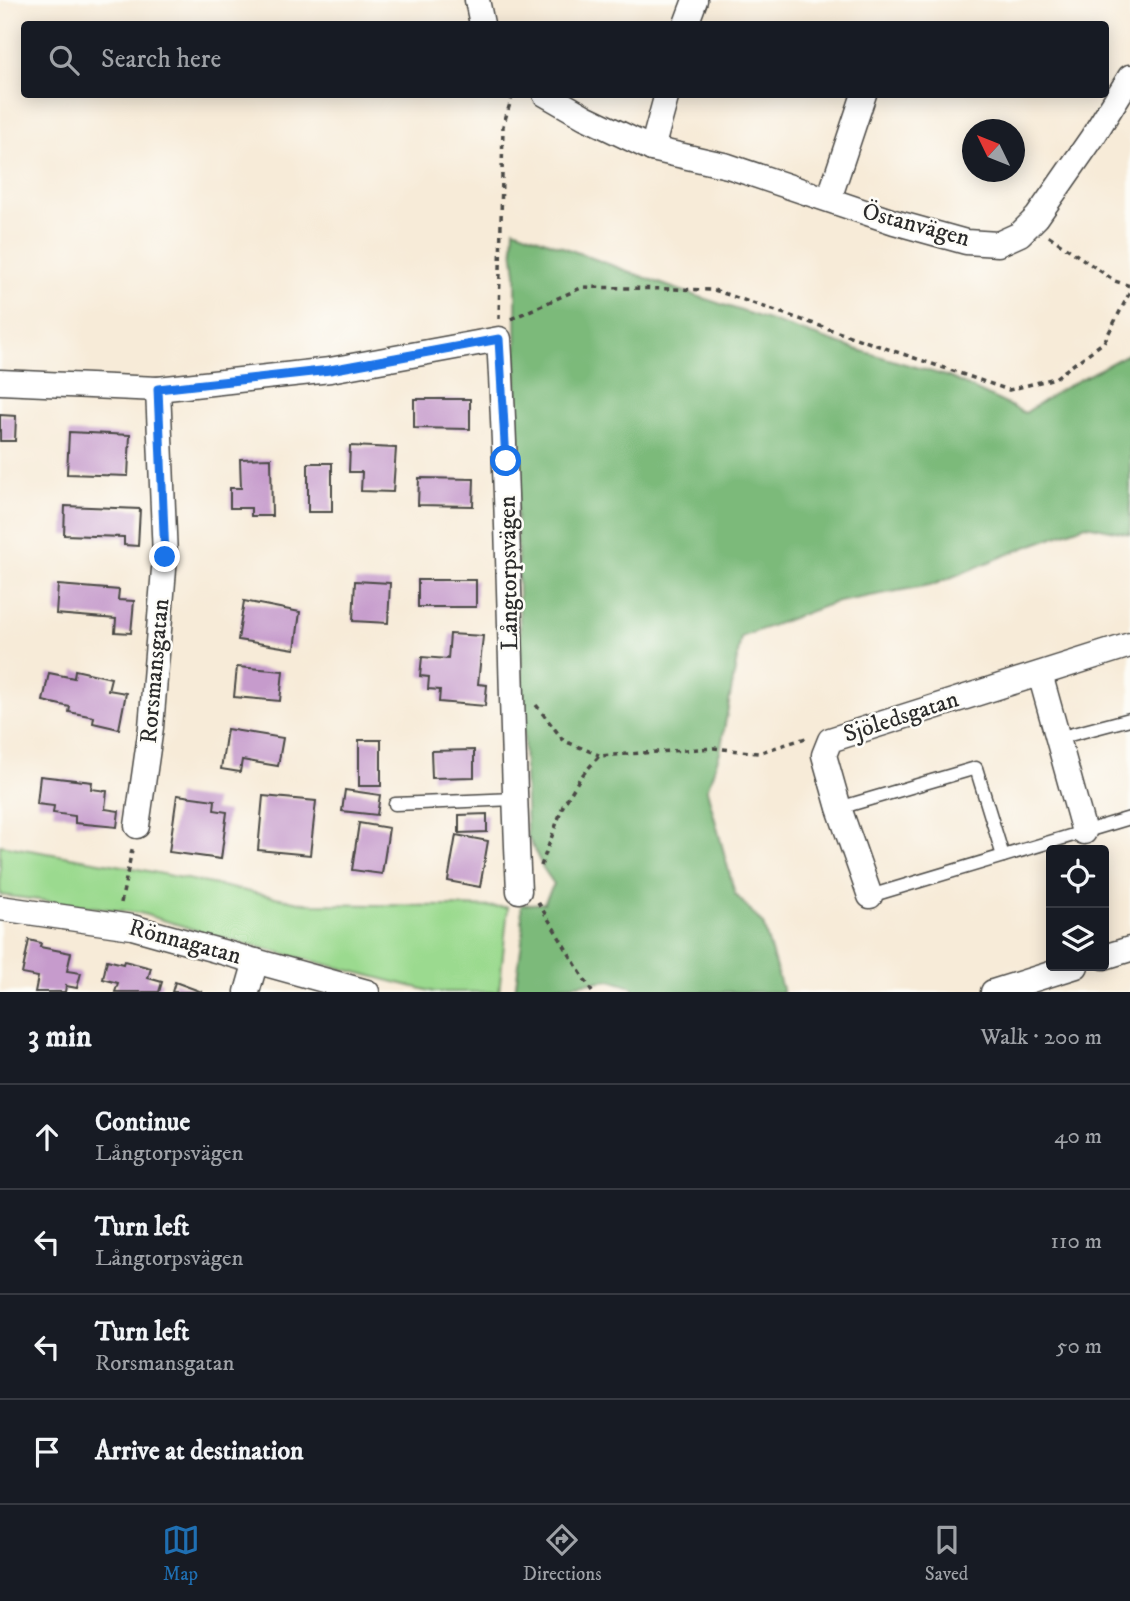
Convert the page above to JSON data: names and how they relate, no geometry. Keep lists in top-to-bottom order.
{
  "streets": {
    "street": [
      "Östanvägen",
      "Långtorpsvägen",
      "Rorsmansgatan",
      "Sjöledsgatan",
      "Rönnagatan"
    ]
  },
  "north": "top left",
  "page": {
    "search": "Search here",
    "heading": ["3 min", "Walk · 200 m"],
    "list": [
      ["Continue", "Långtorpsvägen", "40 m"],
      ["Turn left", "Långtorpsvägen", "110 m"],
      ["Turn left", "Rorsmansgatan", "50 m"],
      "Arrive at destination"
    ],
    "nav": ["Map", "Directions", "Saved"]
  }
}
